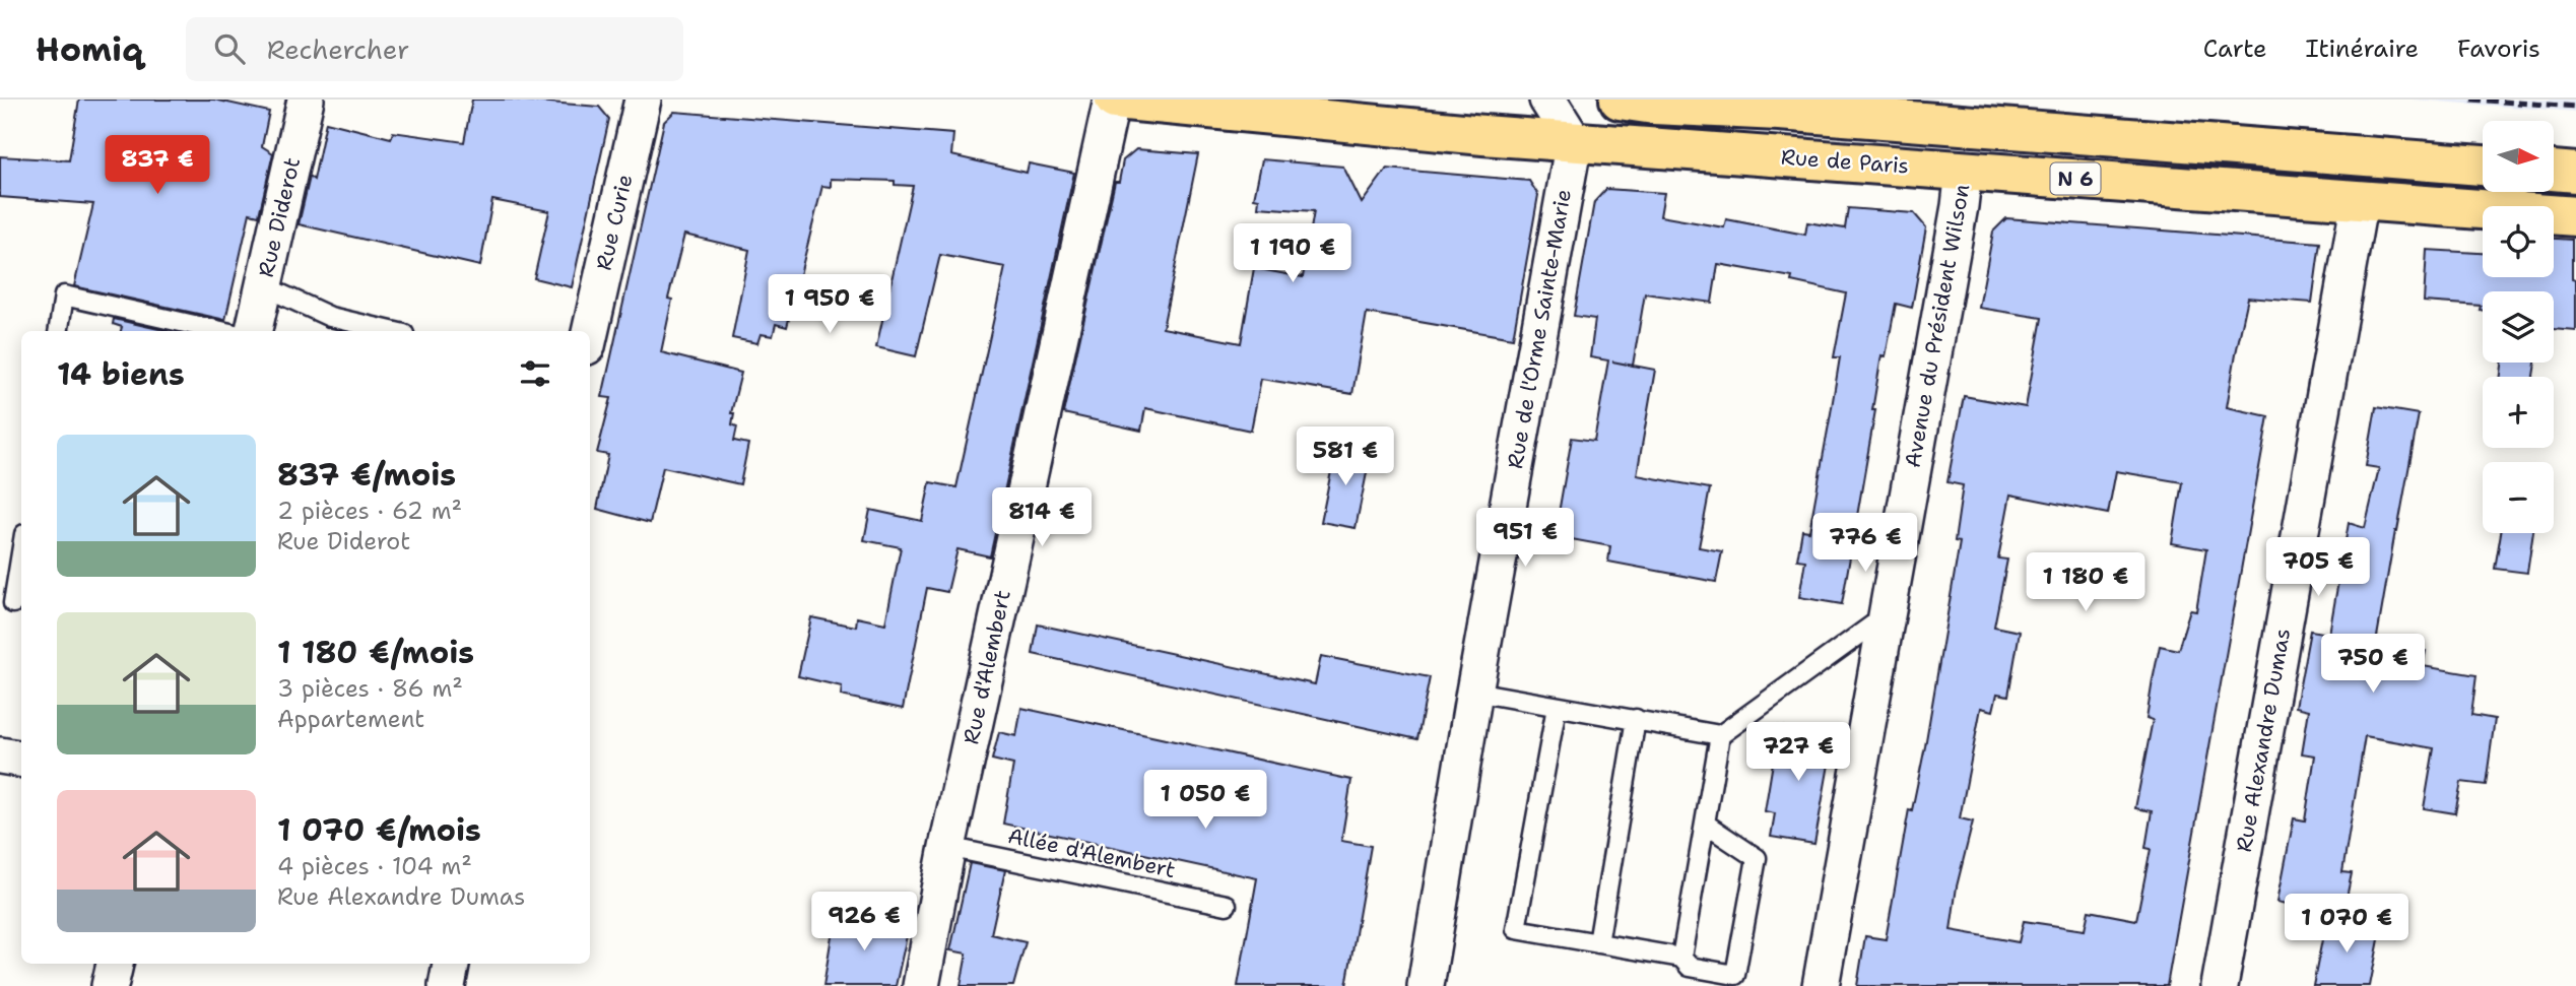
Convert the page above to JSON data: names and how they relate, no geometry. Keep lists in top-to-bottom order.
{
  "streets": {
    "main road": ["Rue de Paris", "N 6"],
    "street": [
      "Rue Diderot",
      "Rue Curie",
      "Avenue du Président Wilson",
      "Rue de l'Orme Sainte-Marie",
      "Rue d'Alembert",
      "Rue Alexandre Dumas"
    ],
    "lane": ["Allée d'Alembert"]
  },
  "crossings": [
    ["Rue de Paris", "N 6"],
    ["Rue de Paris", "Avenue du Président Wilson"],
    ["Rue de Paris", "Rue de l'Orme Sainte-Marie"],
    ["Rue de Paris", "Rue d'Alembert"],
    ["Rue de Paris", "Rue Alexandre Dumas"],
    ["N 6", "Rue de l'Orme Sainte-Marie"],
    ["Rue d'Alembert", "Allée d'Alembert"]
  ],
  "north": "right",
  "page": {
    "header": "Homiq",
    "search": "Rechercher",
    "nav": ["Carte", "Itinéraire", "Favoris"],
    "map_buttons": ["+", "−"],
    "price": [
      "837 €",
      "1 190 €",
      "1 950 €",
      "581 €",
      "814 €",
      "951 €",
      "776 €",
      "705 €",
      "1 180 €",
      "750 €",
      "727 €",
      "1 050 €",
      "926 €",
      "1 070 €"
    ],
    "heading": "14 biens",
    "list": [
      {
        "name": "837 €/mois",
        "note": "2 pièces · 62 m² · Rue Diderot"
      },
      {
        "name": "1 180 €/mois",
        "note": "3 pièces · 86 m² · Appartement"
      },
      {
        "name": "1 070 €/mois",
        "note": "4 pièces · 104 m² · Rue Alexandre Dumas"
      }
    ]
  }
}
